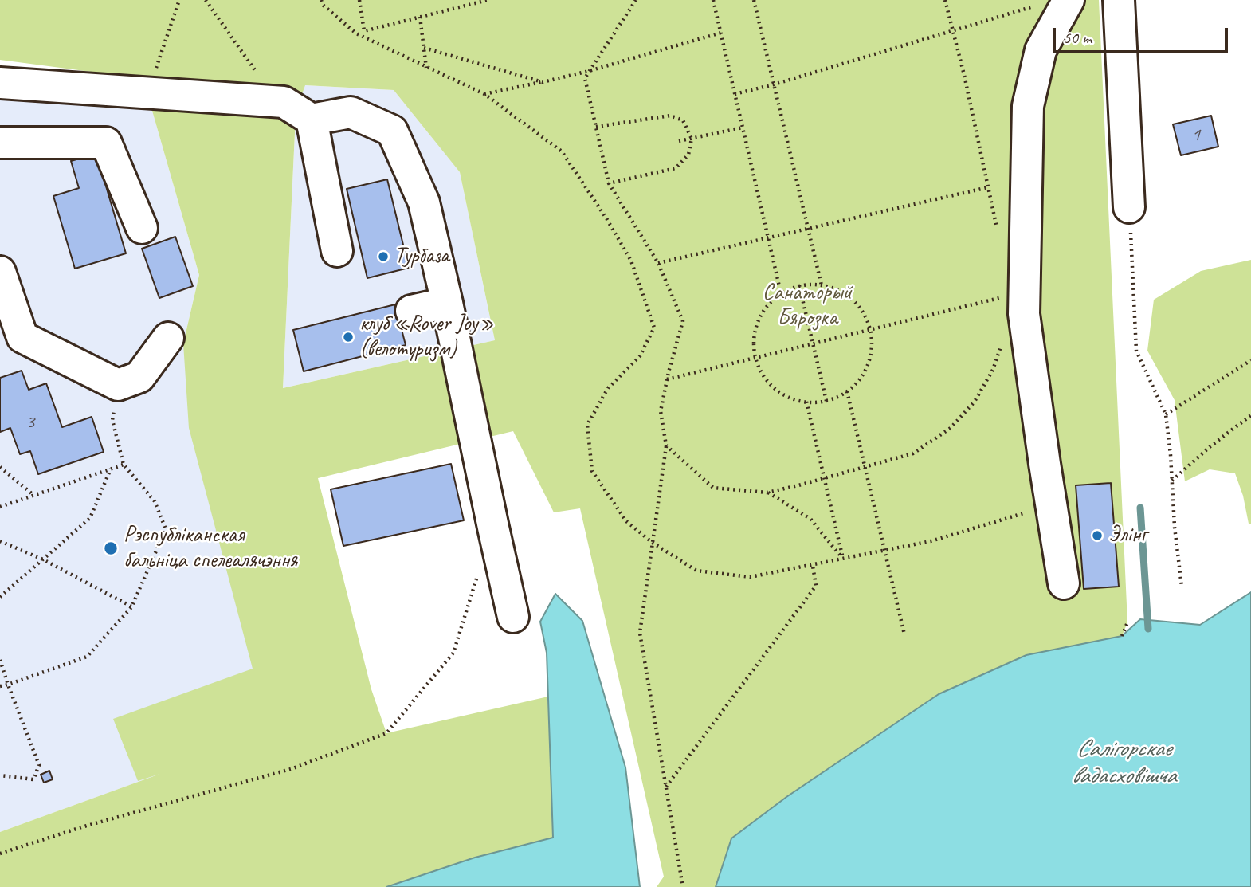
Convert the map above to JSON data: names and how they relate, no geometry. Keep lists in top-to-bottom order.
{
  "water": ["Салігорскае вадасховішча"],
  "parks": ["Санаторый Бярозка"],
  "places": [
    "Турбаза",
    "клуб «Rover Joy» (велотуризм)",
    "Элінг",
    "Рэспубліканская бальніца спелеалячэння"
  ],
  "house_numbers": ["1", "3"],
  "scale_bar": "50 m"
}
